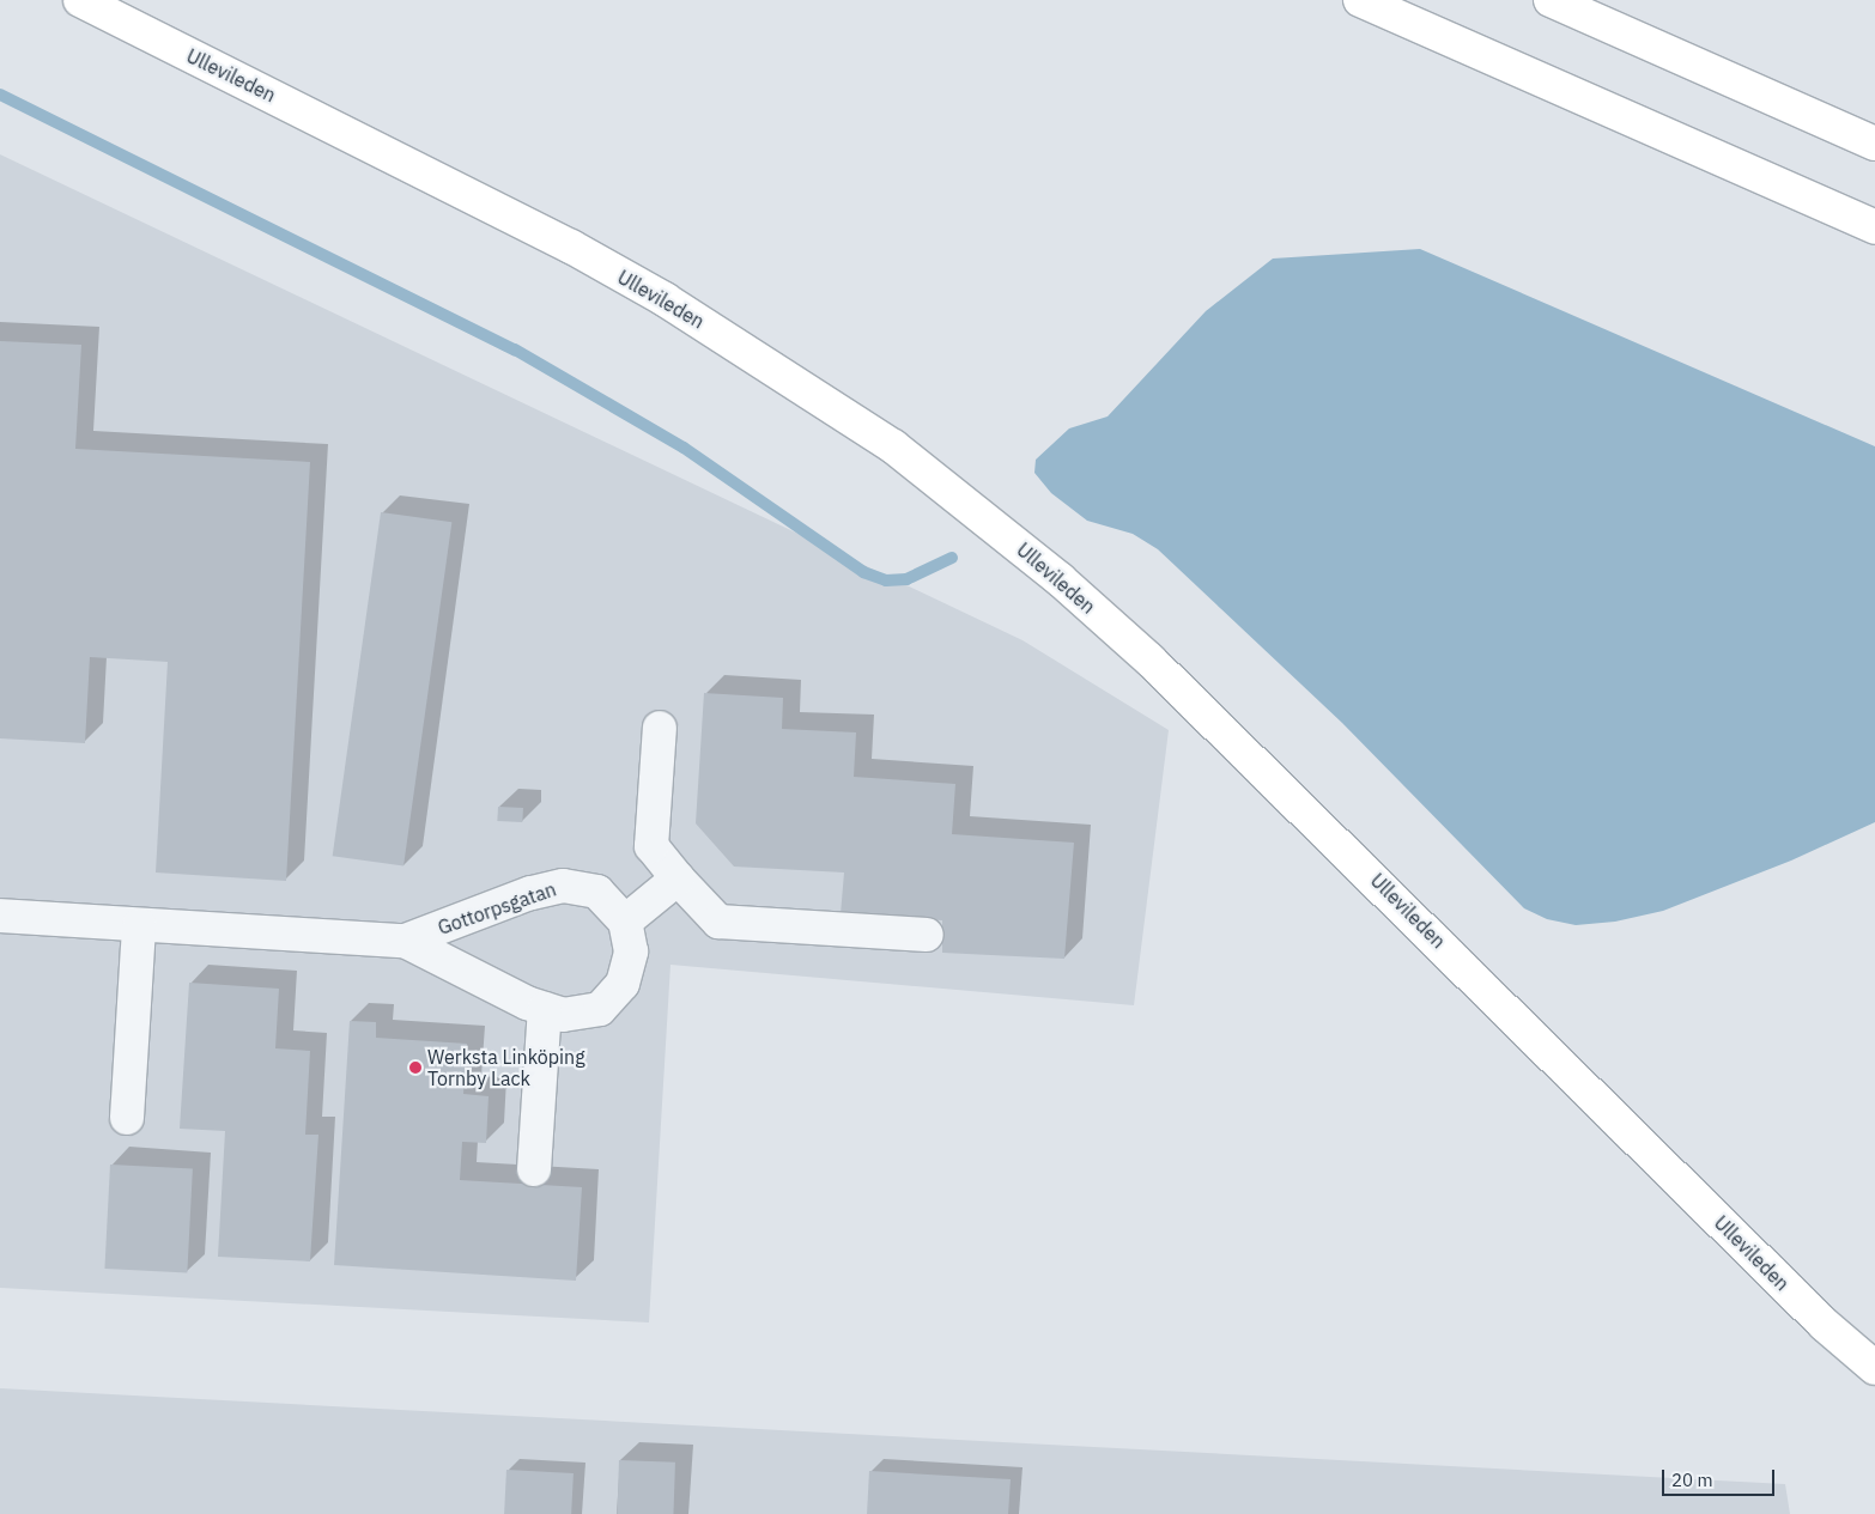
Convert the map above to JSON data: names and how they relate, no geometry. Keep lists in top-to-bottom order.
{
  "streets": {
    "main road": ["Ullevileden"],
    "street": ["Gottorpsgatan"]
  },
  "places": ["Werksta Linköping Tornby Lack"],
  "scale_bar": "20 m"
}
